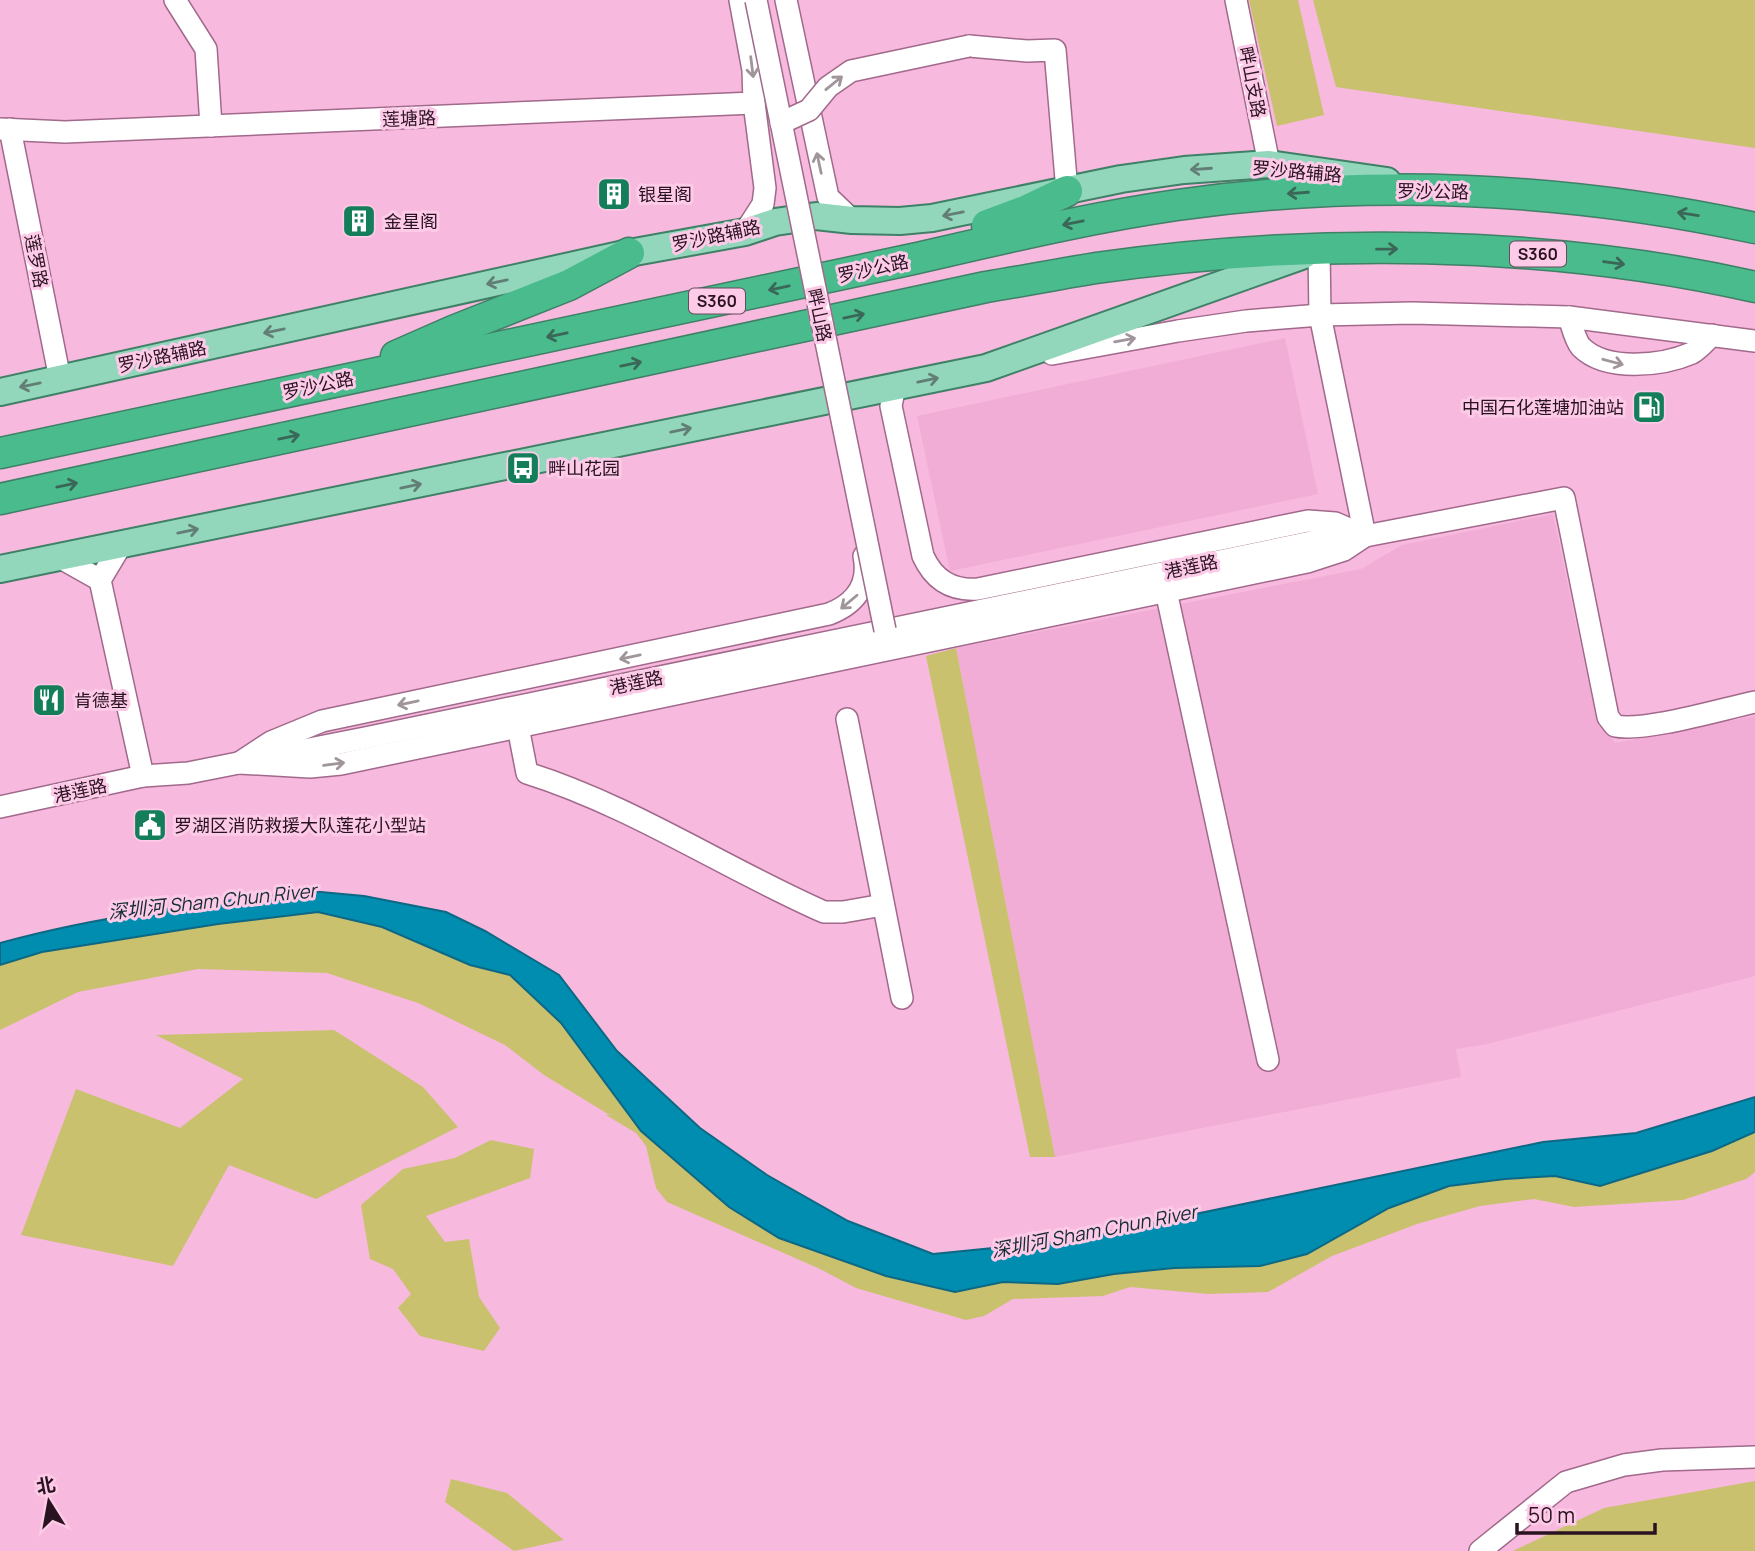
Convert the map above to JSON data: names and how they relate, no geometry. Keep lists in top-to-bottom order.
{
  "streets": {
    "highway": ["罗沙公路", "S360"],
    "main road": ["罗沙路辅路"],
    "street": [
      "畔山支路",
      "莲塘路",
      "莲罗路",
      "畔山路",
      "港莲路"
    ]
  },
  "crossings": [
    ["畔山支路", "罗沙路辅路"],
    ["莲塘路", "莲罗路"],
    ["罗沙路辅路", "罗沙公路"],
    ["罗沙路辅路", "莲罗路"],
    ["畔山路", "港莲路"]
  ],
  "water": ["深圳河 Sham Chun River"],
  "places": {
    "building": ["银星阁", "金星阁"],
    "fuel station": ["中国石化莲塘加油站"],
    "bus stop": ["畔山花园"],
    "restaurant": ["肯德基"],
    "public building": ["罗湖区消防救援大队莲花小型站"]
  },
  "scale_bar": "50 m",
  "north": "top"
}
